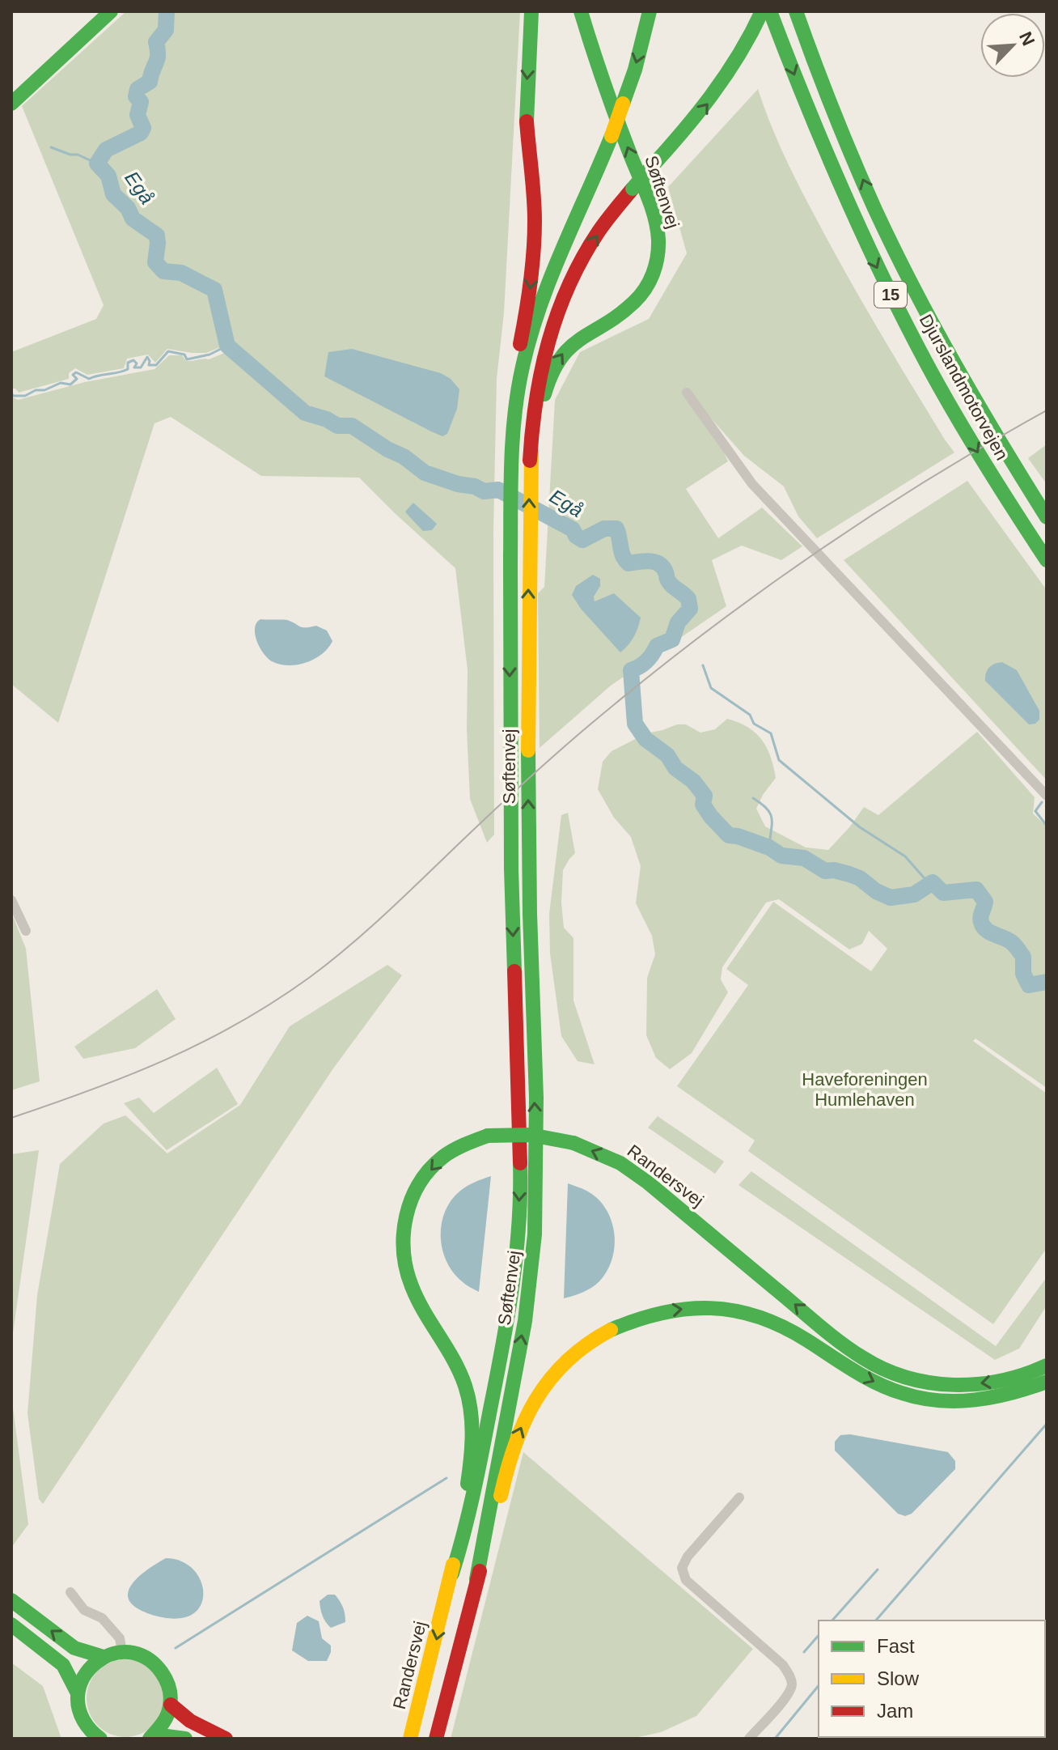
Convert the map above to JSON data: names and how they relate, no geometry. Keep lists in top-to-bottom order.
{
  "streets": {
    "main road": [
      "Søftenvej",
      "15",
      "Djurslandmotorvejen",
      "Randersvej"
    ]
  },
  "crossings": [
    ["Søftenvej", "Randersvej"]
  ],
  "water": ["Egå"],
  "parks": ["Haveforeningen Humlehaven"],
  "legend": ["Fast", "Slow", "Jam"],
  "north": "top right"
}
